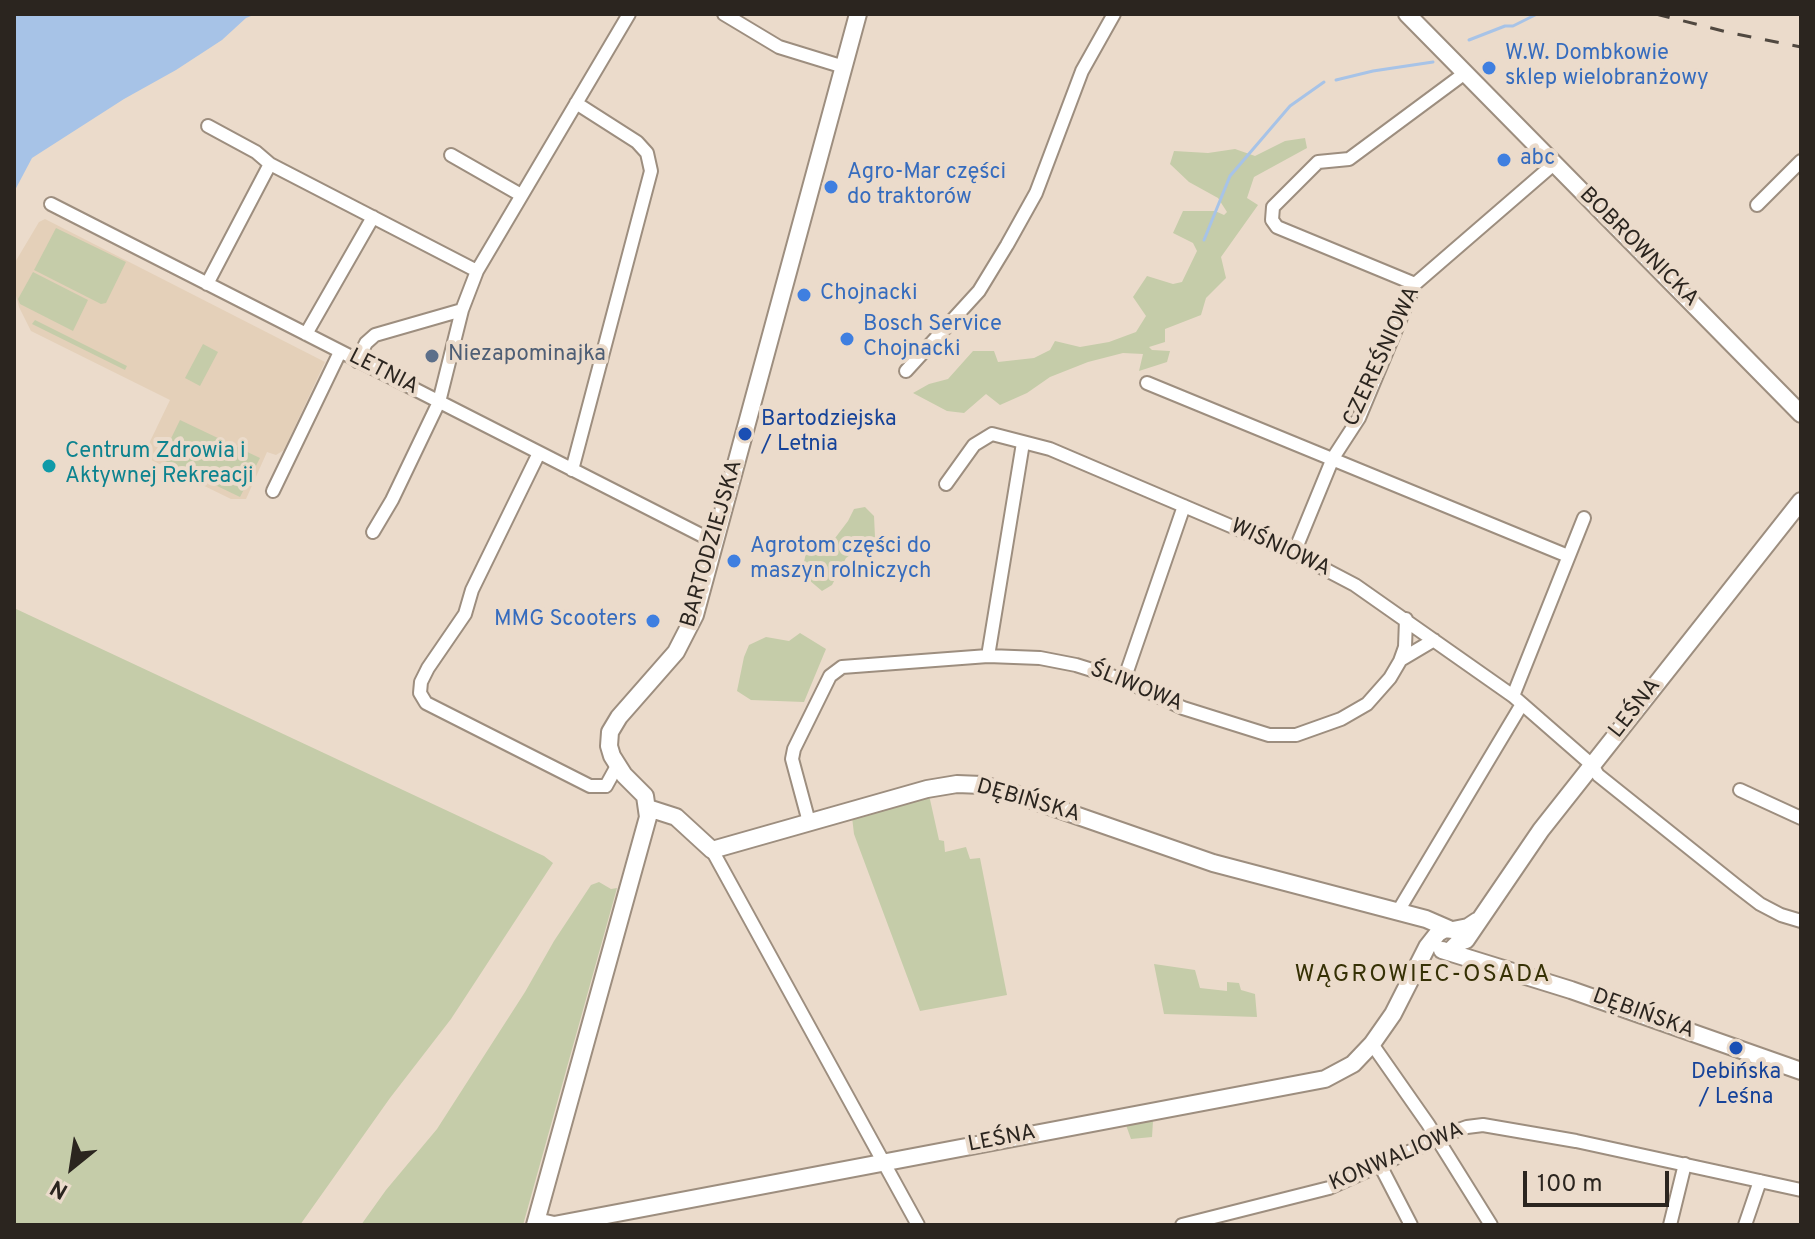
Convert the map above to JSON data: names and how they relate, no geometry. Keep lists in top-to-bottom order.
{
  "streets": {
    "street": [
      "BOBROWNICKA",
      "CZEREŚNIOWA",
      "LETNIA",
      "BARTODZIEJSKA",
      "WIŚNIOWA",
      "ŚLIWOWA",
      "LEŚNA",
      "DĘBIŃSKA",
      "KONWALIOWA"
    ]
  },
  "crossings": [
    ["BOBROWNICKA", "CZEREŚNIOWA"],
    ["CZEREŚNIOWA", "WIŚNIOWA"],
    ["LETNIA", "BARTODZIEJSKA"],
    ["WIŚNIOWA", "ŚLIWOWA"],
    ["WIŚNIOWA", "LEŚNA"],
    ["ŚLIWOWA", "DĘBIŃSKA"],
    ["LEŚNA", "DĘBIŃSKA"]
  ],
  "districts": ["WĄGROWIEC-OSADA"],
  "places": [
    "W.W. Dombkowie sklep wielobranżowy",
    "abc",
    "Agro-Mar części do traktorów",
    "Chojnacki",
    "Bosch Service Chojnacki",
    "Niezapominajka",
    "Bartodziejska / Letnia",
    "Centrum Zdrowia i Aktywnej Rekreacji",
    "Agrotom części do maszyn rolniczych",
    "MMG Scooters",
    "Debińska / Leśna"
  ],
  "scale_bar": "100 m",
  "north": "bottom left"
}
